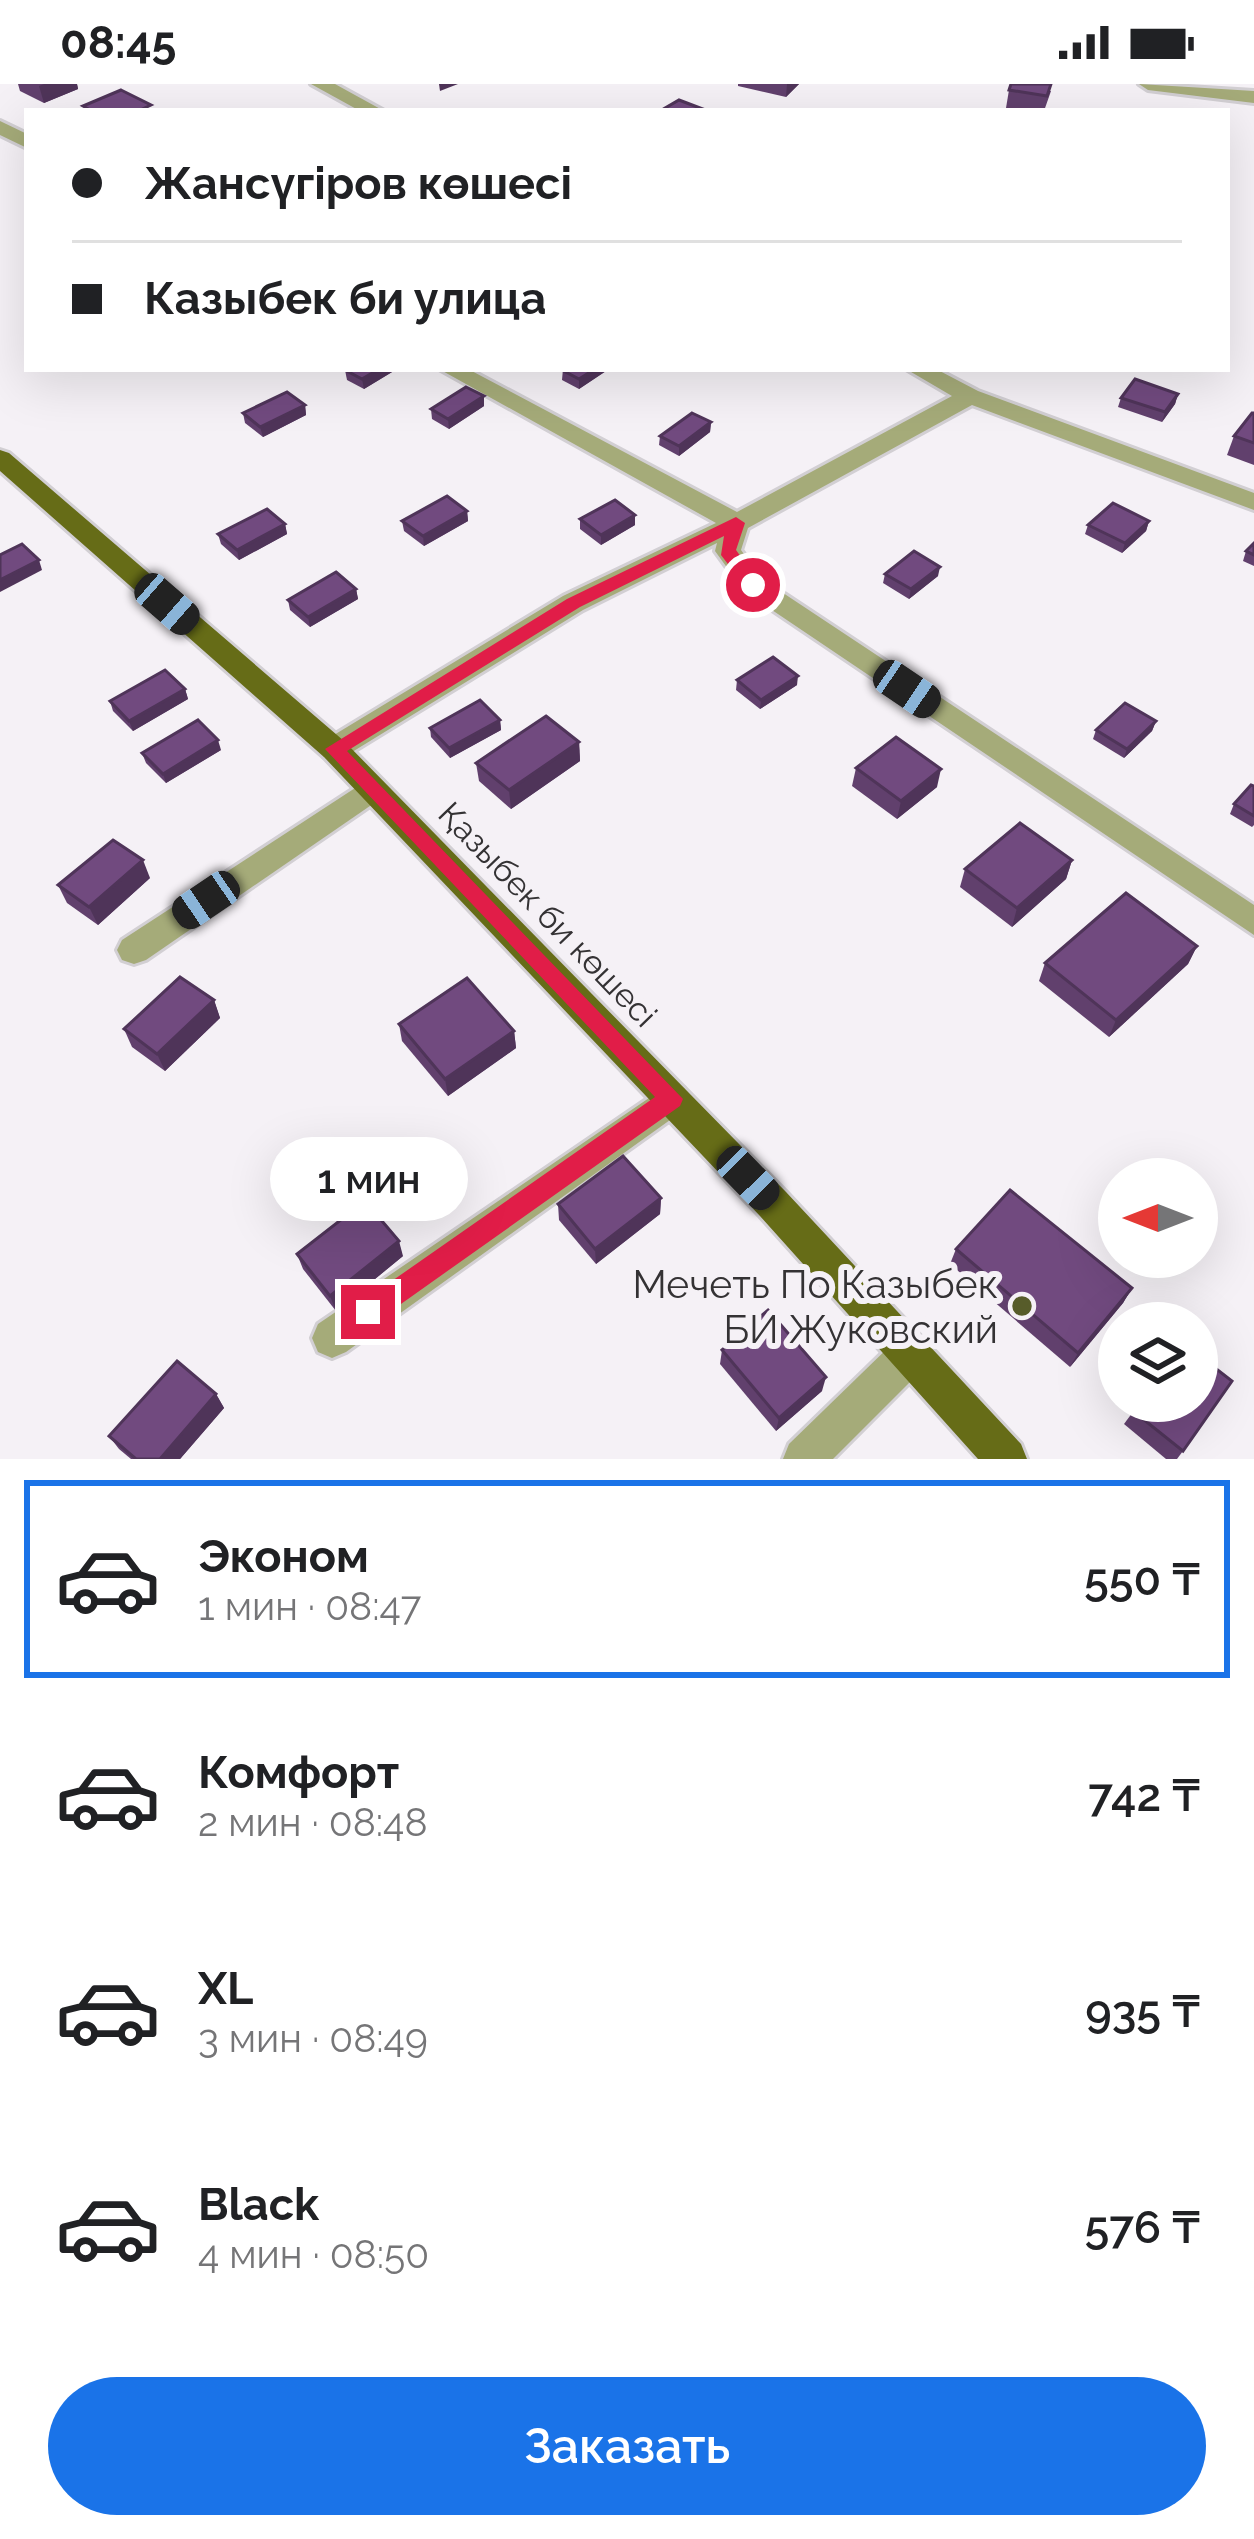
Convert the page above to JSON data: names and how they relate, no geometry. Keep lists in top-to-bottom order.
{
  "streets": {
    "main road": ["Қазыбек би көшесі"]
  },
  "places": ["Мечеть По Казыбек БИ Жуковский"],
  "north": "left",
  "page": {
    "status": "08:45",
    "banner": ["Жансүгіров көшесі", "Казыбек би улица"],
    "bubble": "1 мин",
    "list": [
      {
        "name": "Эконом",
        "note": "1 мин · 08:47",
        "value": "550 ₸"
      },
      {
        "name": "Комфорт",
        "note": "2 мин · 08:48",
        "value": "742 ₸"
      },
      {
        "name": "XL",
        "note": "3 мин · 08:49",
        "value": "935 ₸"
      },
      {
        "name": "Black",
        "note": "4 мин · 08:50",
        "value": "576 ₸"
      }
    ],
    "buttons": "Заказать"
  }
}
